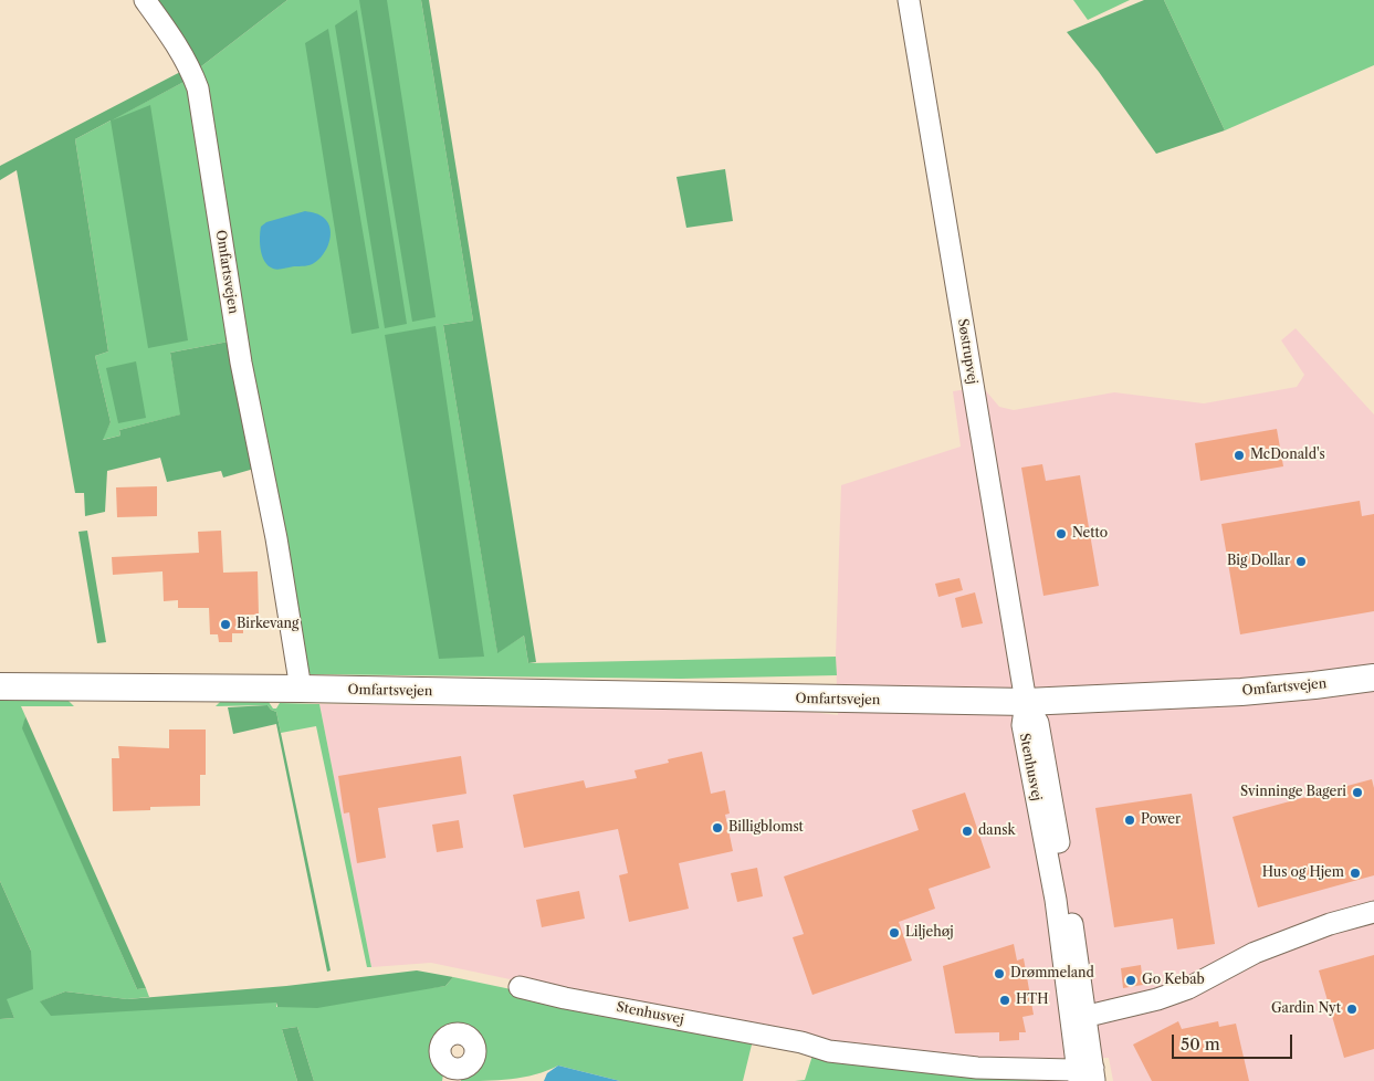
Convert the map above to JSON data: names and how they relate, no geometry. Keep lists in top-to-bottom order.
{
  "streets": {
    "main road": ["Omfartsvejen"],
    "street": ["Søstrupvej", "Stenhusvej"]
  },
  "crossings": [
    ["Omfartsvejen", "Søstrupvej"],
    ["Omfartsvejen", "Stenhusvej"],
    ["Søstrupvej", "Stenhusvej"]
  ],
  "places": [
    "McDonald's",
    "Netto",
    "Big Dollar",
    "Birkevang",
    "Svinninge Bageri",
    "Power",
    "Billigblomst",
    "dansk",
    "Hus og Hjem",
    "Liljehøj",
    "Drømmeland",
    "Go Kebab",
    "HTH",
    "Gardin Nyt"
  ],
  "scale_bar": "50 m"
}
